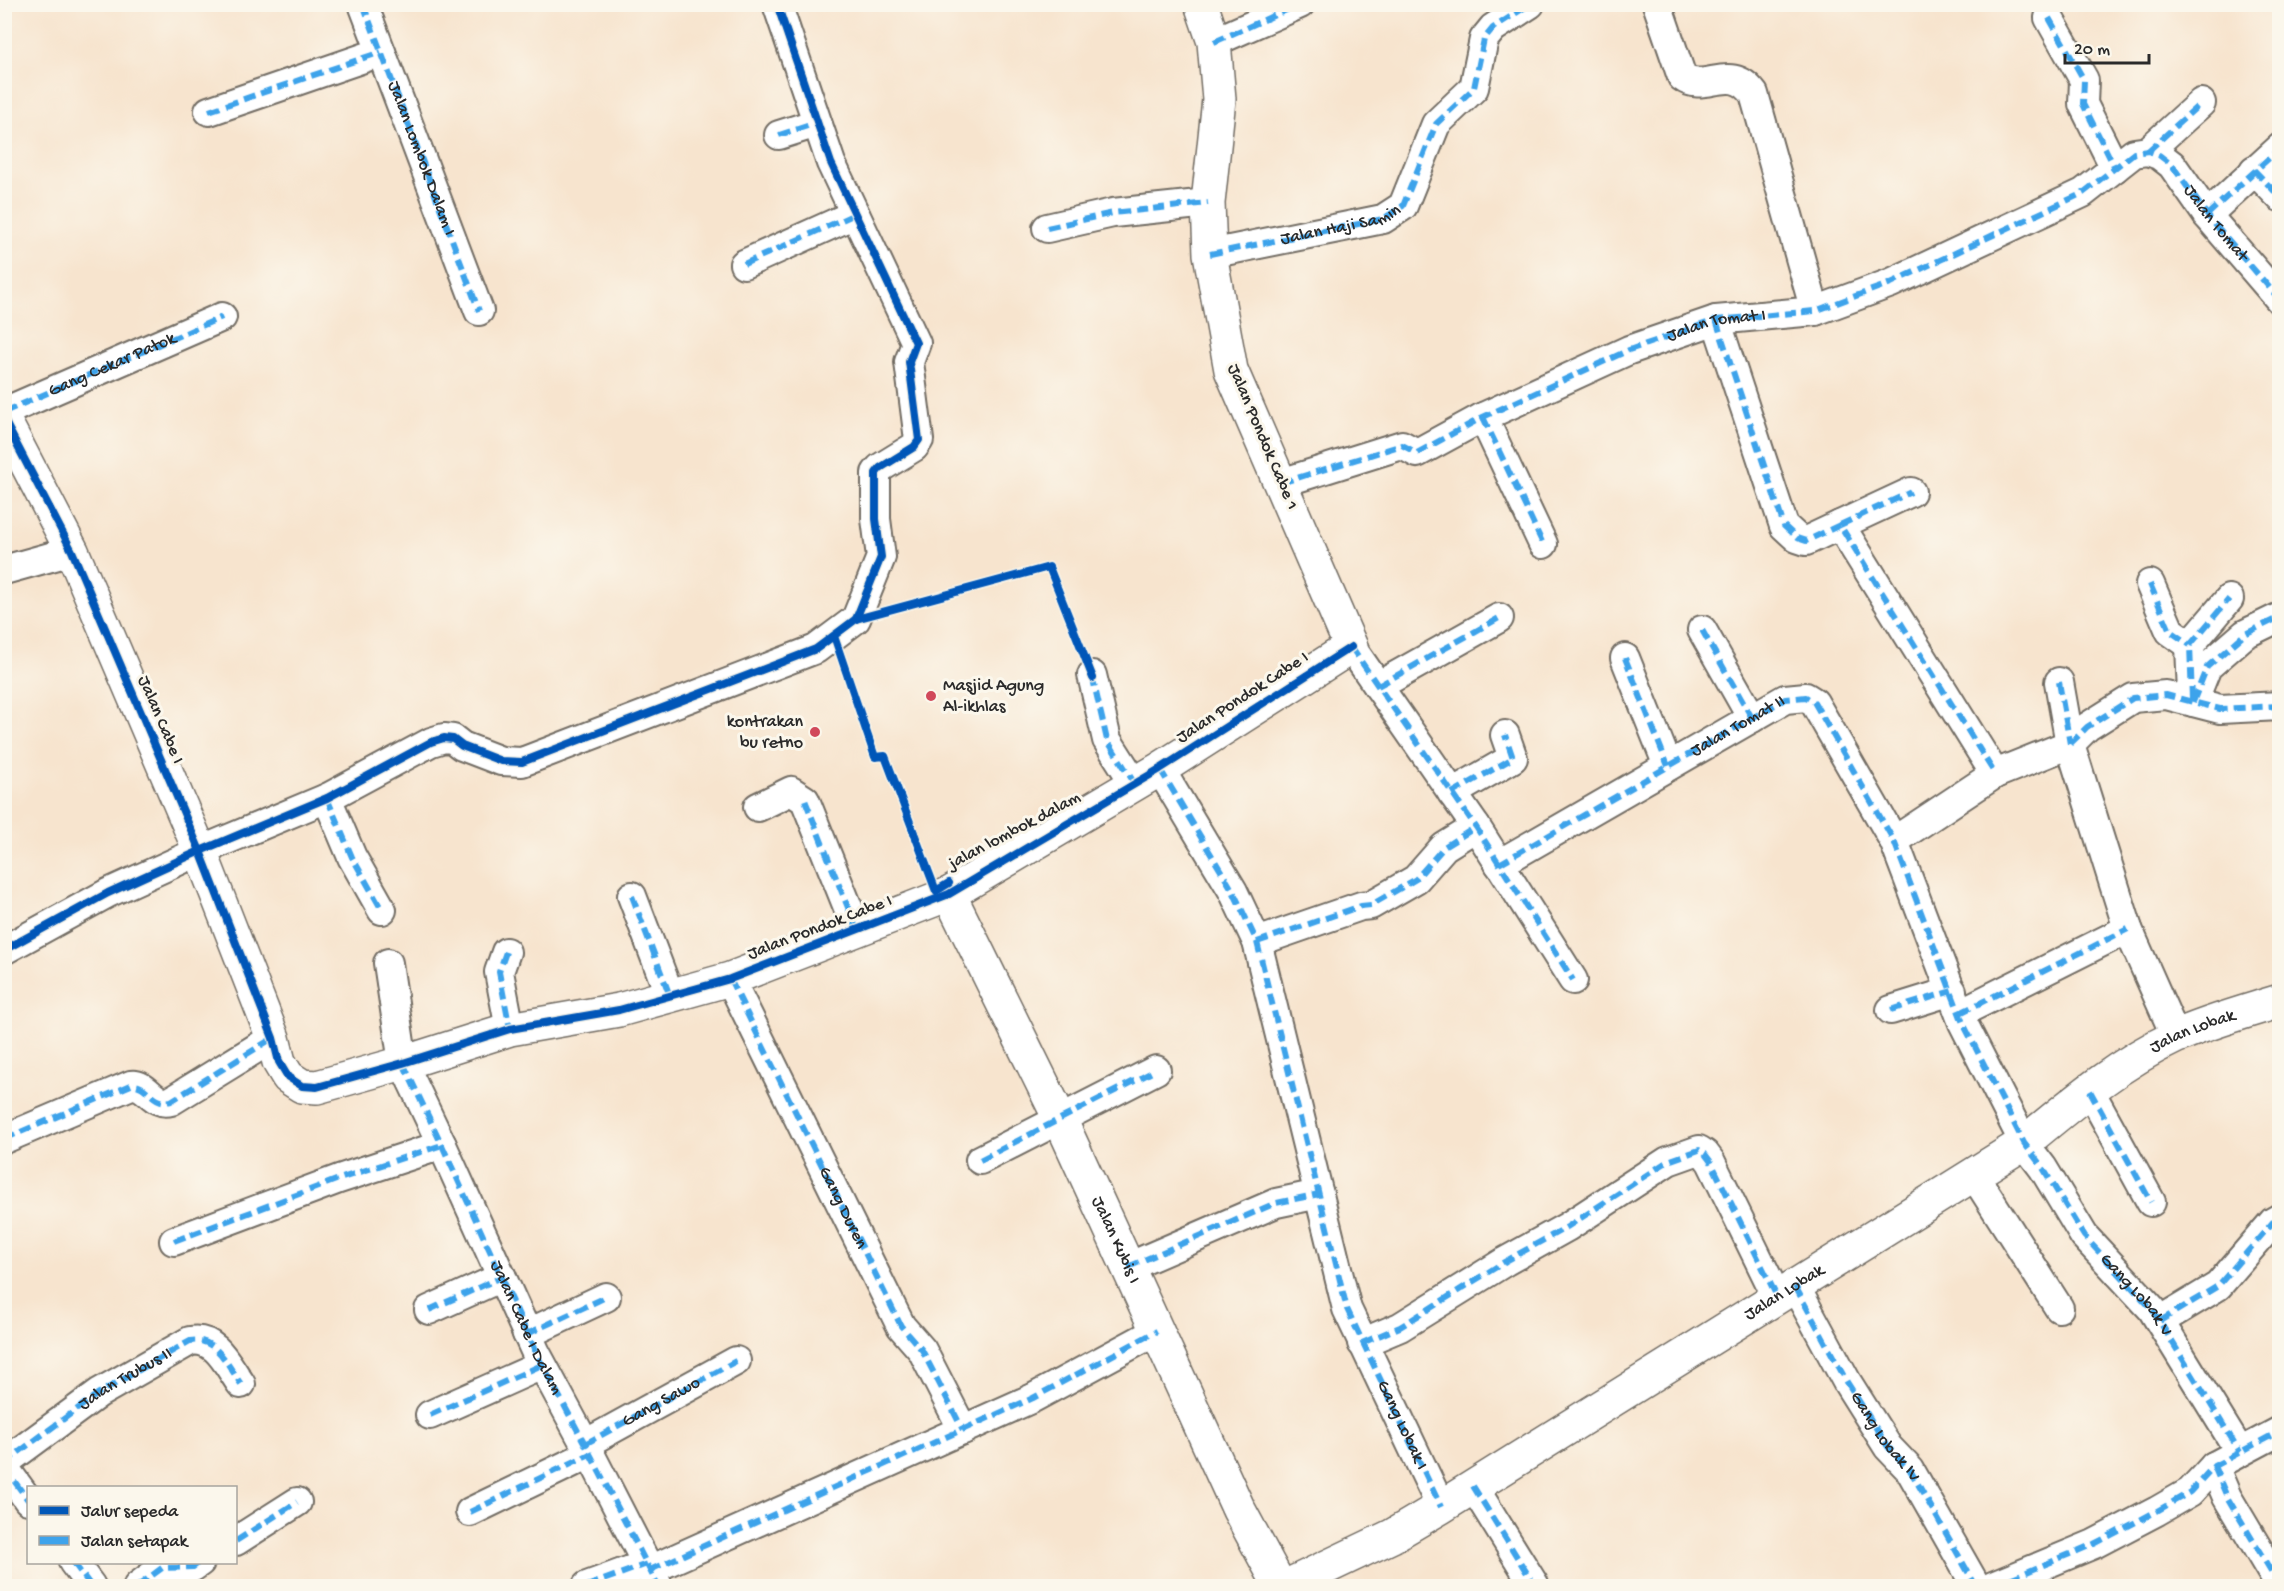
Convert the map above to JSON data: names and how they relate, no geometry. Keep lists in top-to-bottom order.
{
  "streets": {
    "street": [
      "Jalan Lombok Dalam I",
      "Jalan Haji Samin",
      "Jalan Tomat",
      "Jalan Tomat I",
      "Gang Cekar Patok",
      "Jalan Pondok Cabe 1",
      "Jalan Pondok Cabe I",
      "Jalan Cabe I",
      "Jalan Tomat II",
      "Jalan Lobak",
      "Gang Duren",
      "Jalan Kubis I",
      "Gang Lobak V",
      "Jalan Cabe I Dalam",
      "Jalan Trubus II",
      "Gang Sawo",
      "Gang Lobak I",
      "Gang Lobak IV"
    ],
    "cycle path": ["jalan lombok dalam"]
  },
  "crossings": [
    ["Jalan Haji Samin", "Jalan Pondok Cabe 1"],
    ["Jalan Tomat", "Jalan Tomat I"],
    ["Jalan Tomat I", "Jalan Pondok Cabe 1"],
    ["Jalan Pondok Cabe 1", "Jalan Pondok Cabe I"],
    ["Jalan Pondok Cabe I", "Jalan Cabe I"],
    ["Jalan Pondok Cabe I", "Gang Duren"],
    ["Jalan Pondok Cabe I", "Jalan Kubis I"],
    ["Jalan Pondok Cabe I", "Jalan Cabe I Dalam"],
    ["Jalan Pondok Cabe I", "Gang Lobak I"],
    ["Jalan Tomat II", "Jalan Lobak"],
    ["Jalan Tomat II", "Gang Lobak V"],
    ["Jalan Lobak", "Gang Lobak V"],
    ["Jalan Lobak", "Gang Lobak I"],
    ["Jalan Lobak", "Gang Lobak IV"],
    ["Jalan Cabe I Dalam", "Gang Sawo"],
    ["Gang Lobak I", "Gang Lobak IV"]
  ],
  "places": ["Masjid Agung Al-ikhlas", "kontrakan bu retno"],
  "legend": ["Jalur sepeda", "Jalan setapak"],
  "scale_bar": "20 m"
}
